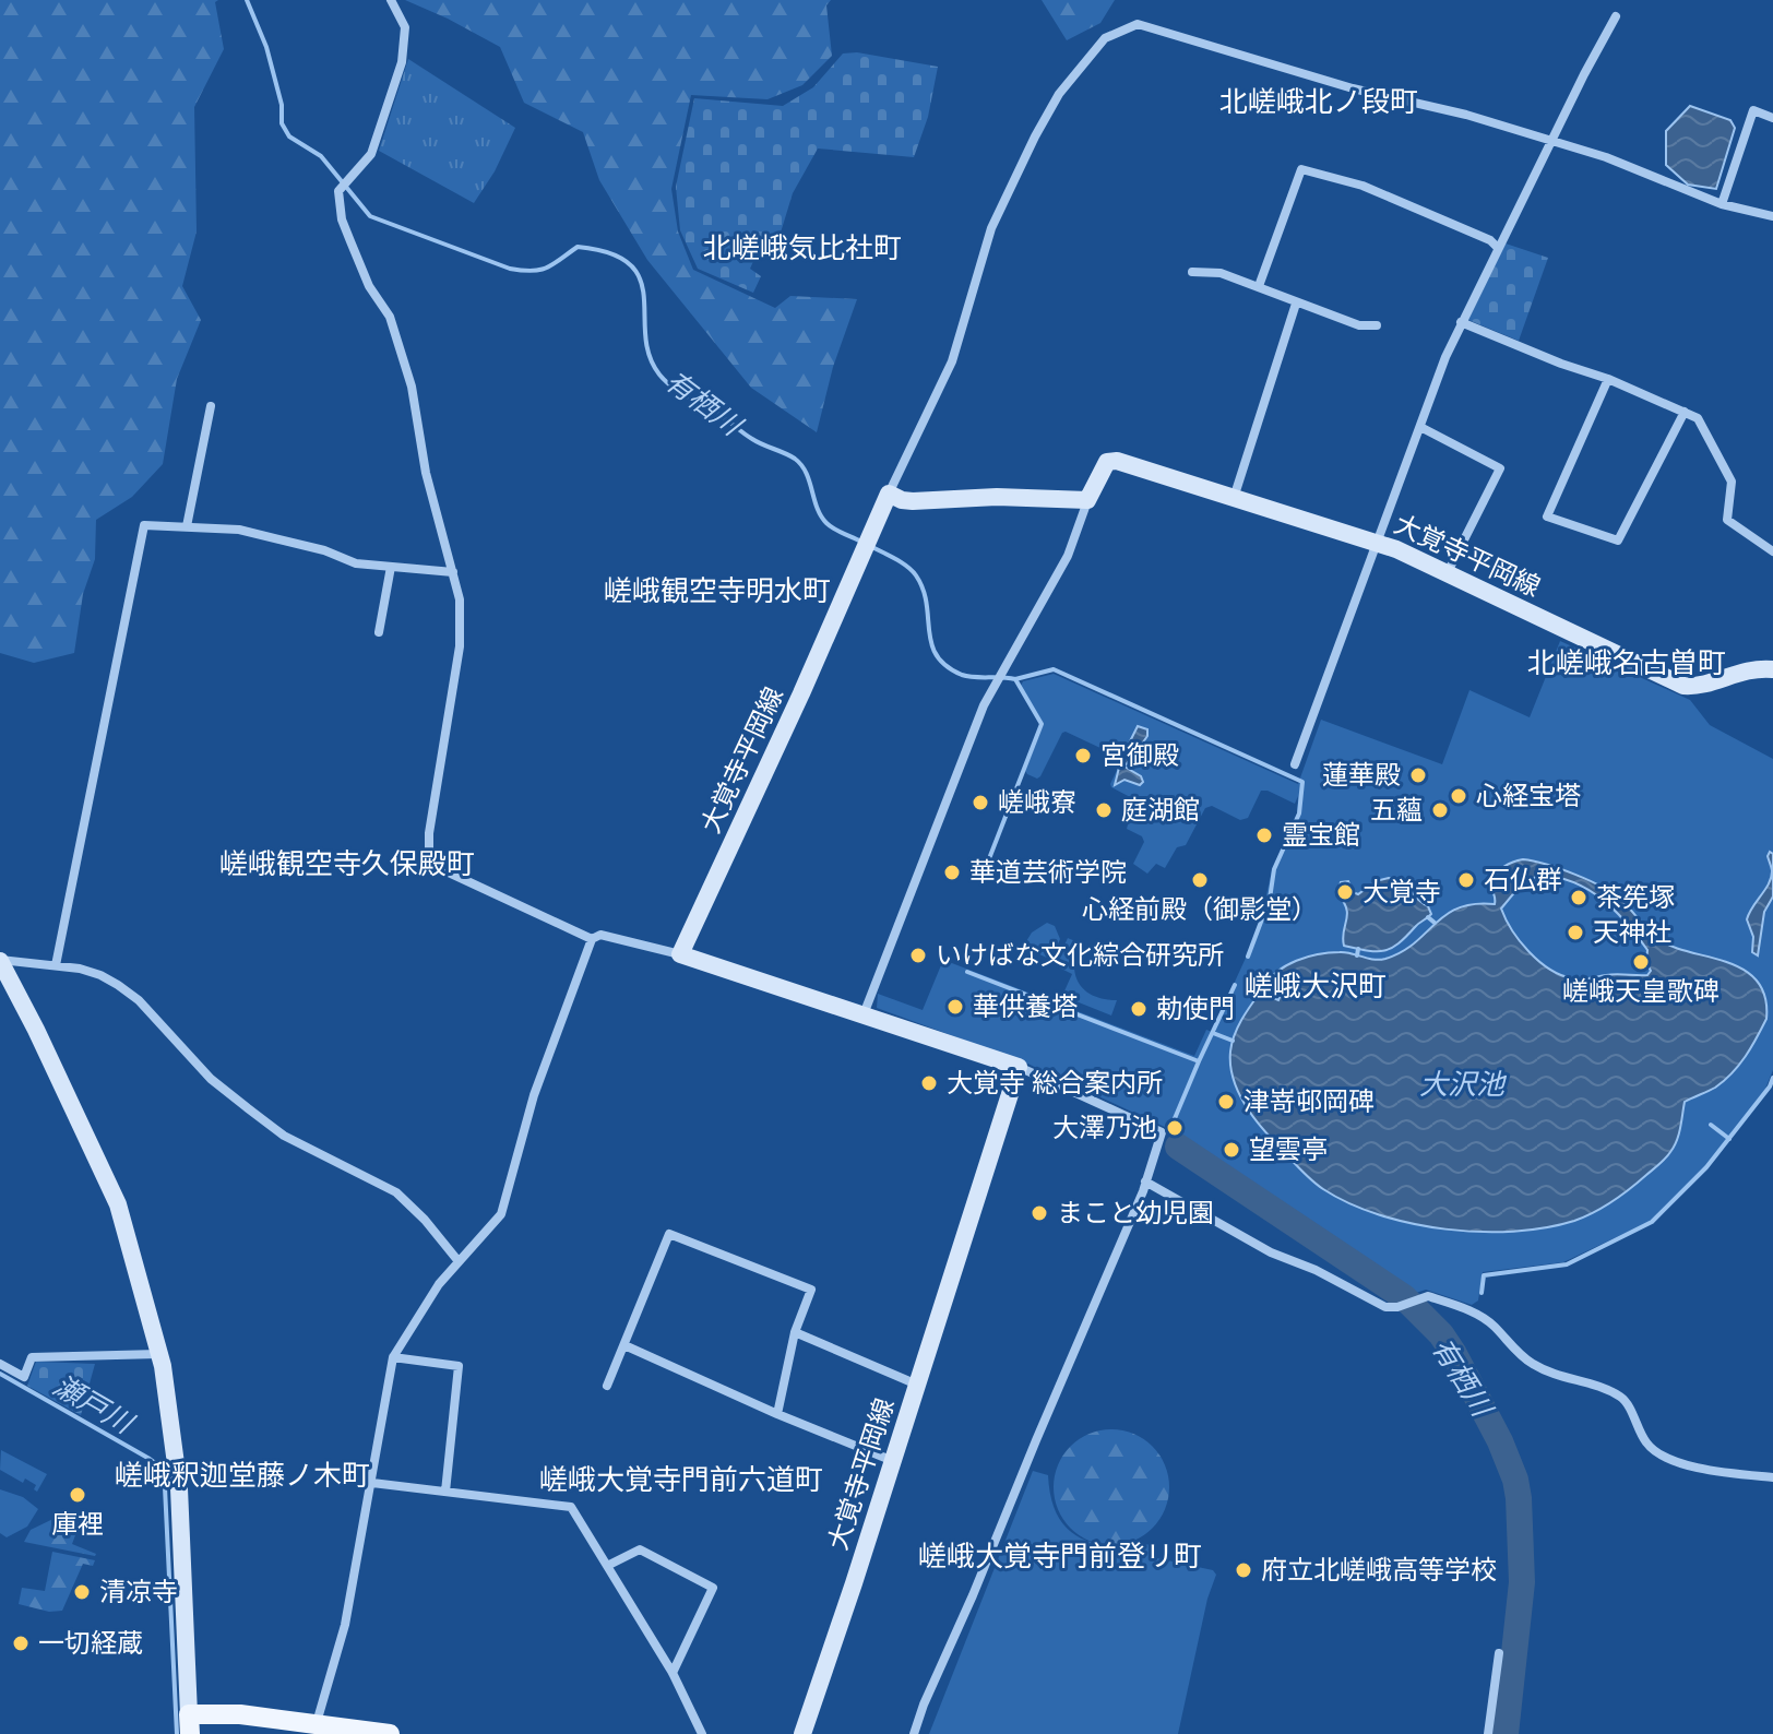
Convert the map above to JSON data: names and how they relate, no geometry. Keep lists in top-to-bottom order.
{
  "streets": {
    "main road": ["大覚寺平岡線"]
  },
  "districts": [
    "北嵯峨北ノ段町",
    "北嵯峨気比社町",
    "嵯峨観空寺明水町",
    "北嵯峨名古曽町",
    "嵯峨観空寺久保殿町",
    "嵯峨大沢町",
    "嵯峨釈迦堂藤ノ木町",
    "嵯峨大覚寺門前六道町",
    "嵯峨大覚寺門前登リ町"
  ],
  "water": ["有栖川", "大沢池", "瀬戸川"],
  "places": [
    "宮御殿",
    "蓮華殿",
    "心経宝塔",
    "嵯峨寮",
    "庭湖館",
    "五蘊",
    "霊宝館",
    "華道芸術学院",
    "心経前殿（御影堂）",
    "石仏群",
    "大覚寺",
    "茶筅塚",
    "天神社",
    "いけばな文化綜合研究所",
    "嵯峨天皇歌碑",
    "華供養塔",
    "勅使門",
    "大覚寺 総合案内所",
    "津嵜邨岡碑",
    "大澤乃池",
    "望雲亭",
    "まこと幼児園",
    "庫裡",
    "府立北嵯峨高等学校",
    "清凉寺",
    "一切経蔵"
  ]
}
